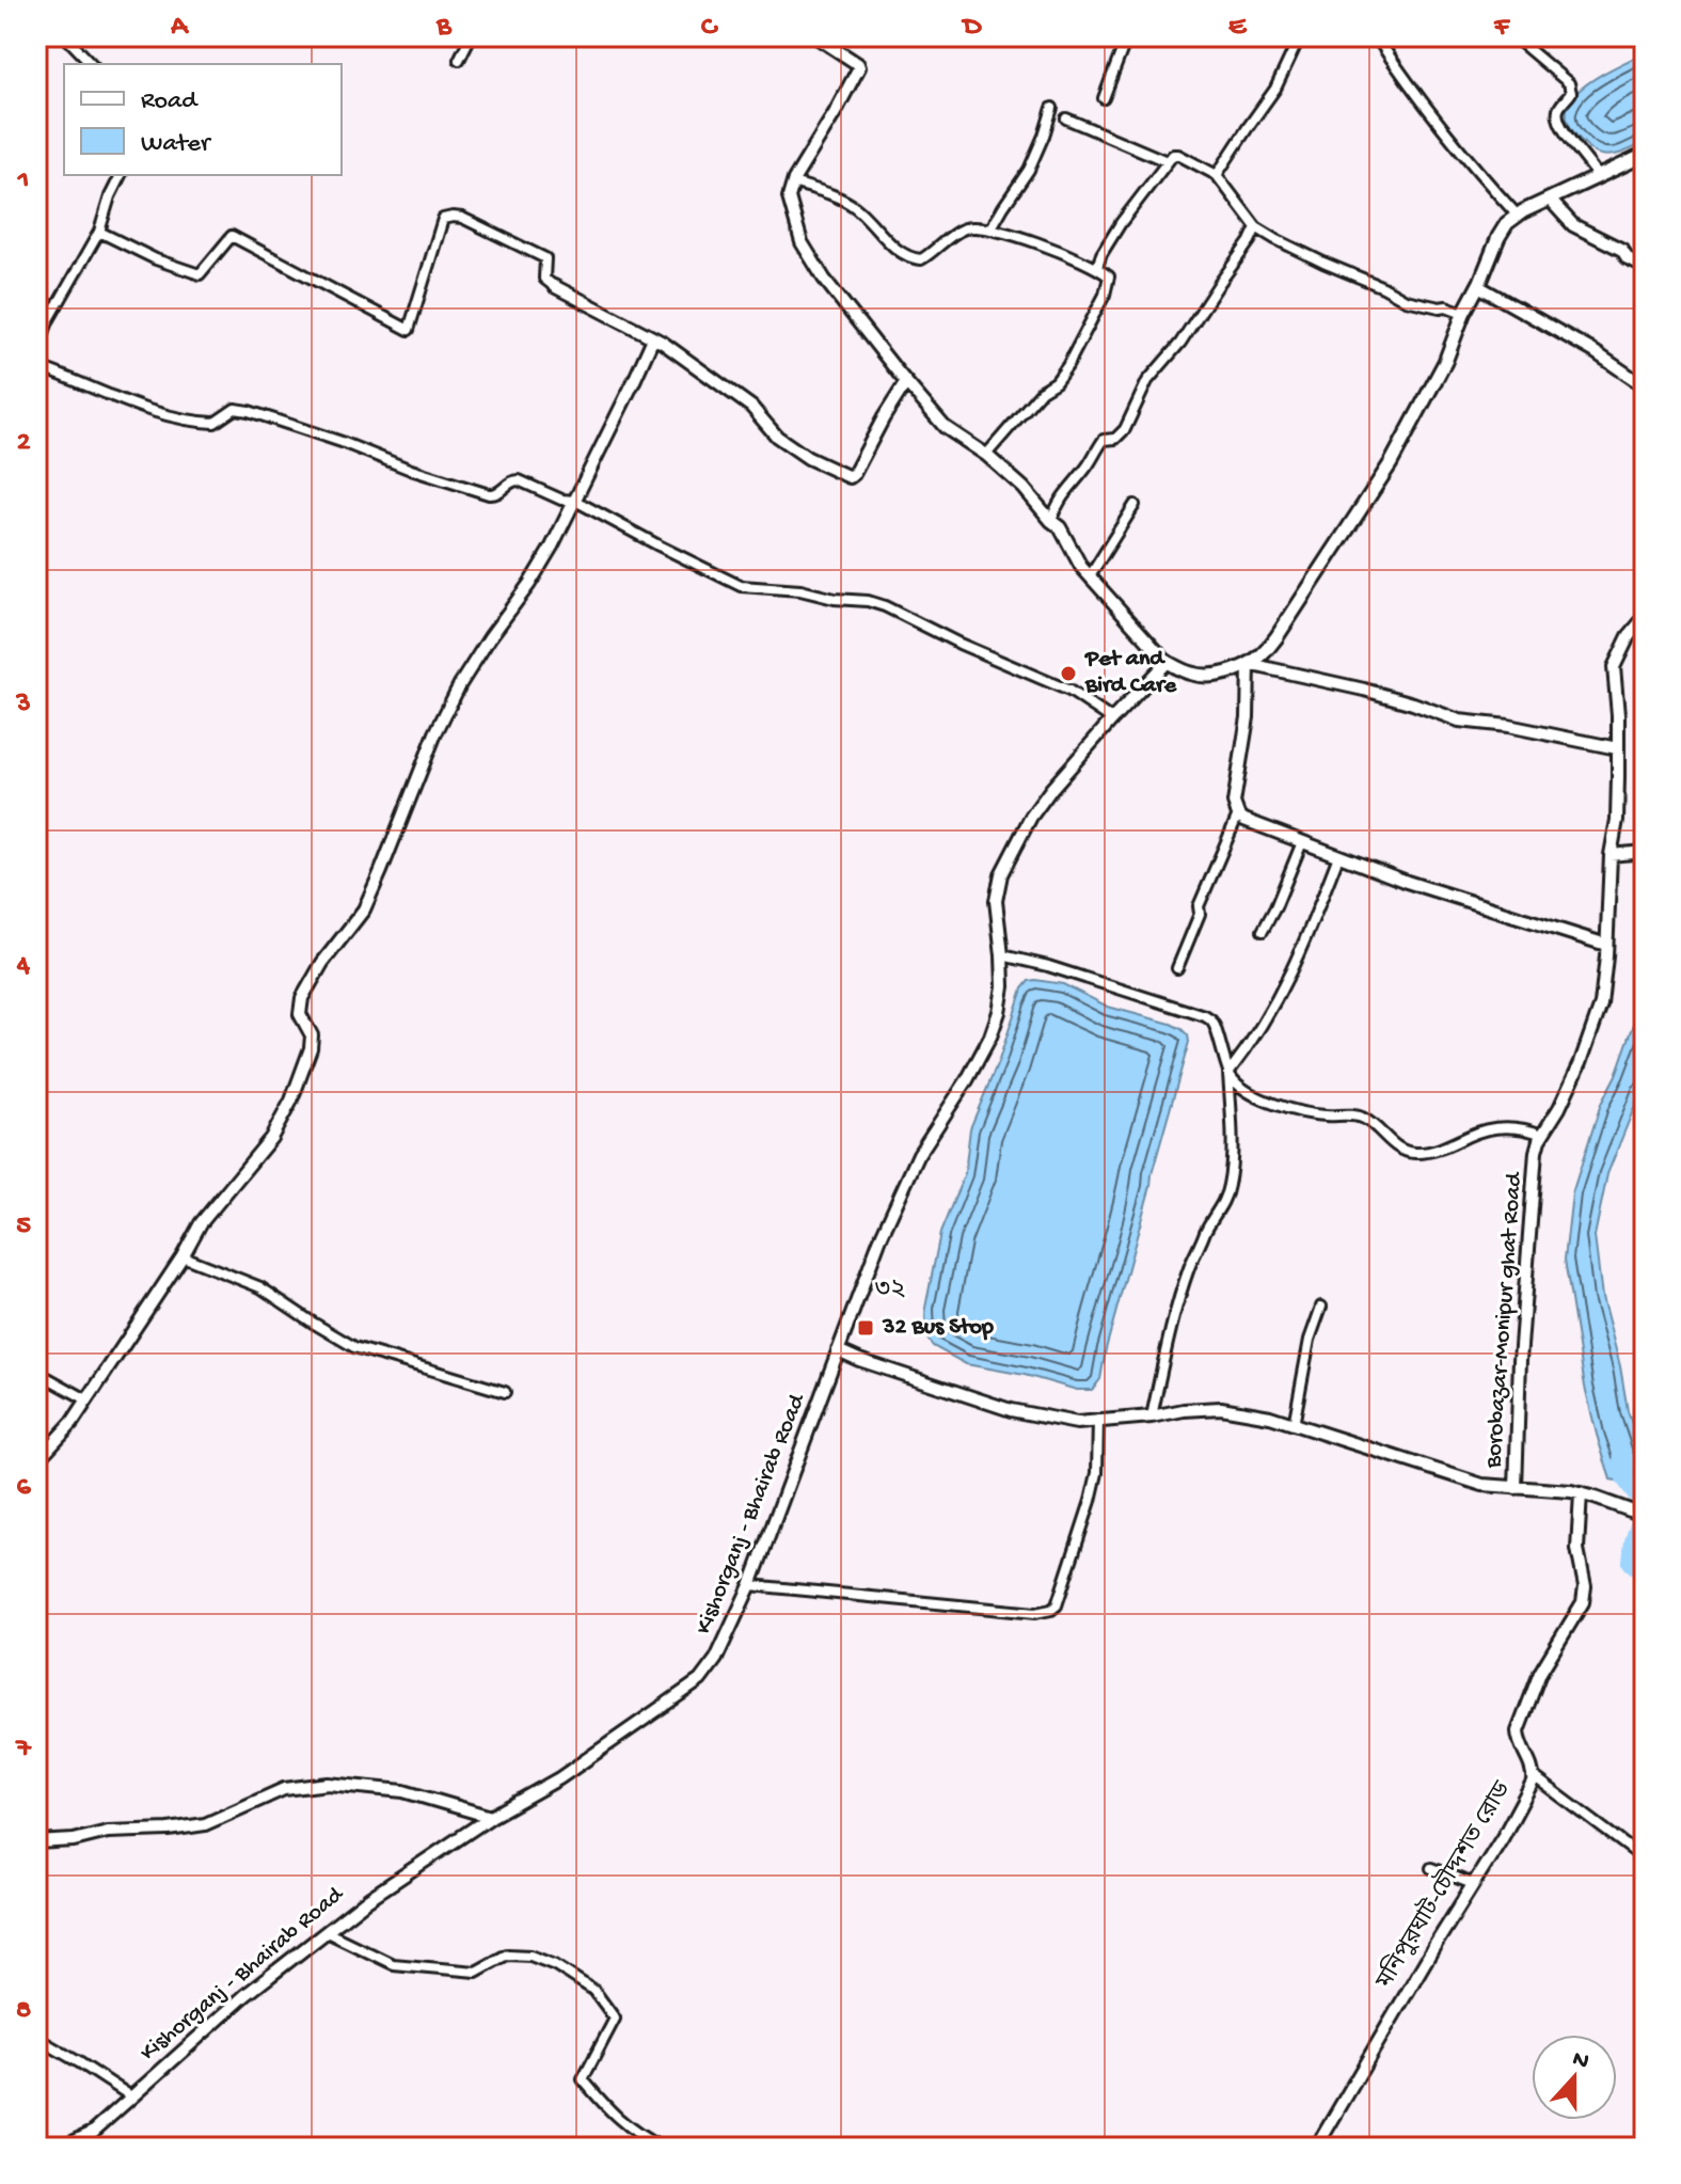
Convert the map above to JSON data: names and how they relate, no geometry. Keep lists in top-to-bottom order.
{
  "streets": {
    "street": ["Borobazar-Monipur ghat Road", "Kishorganj - Bhairab Road", "মনিপুরঘাট-চৌদ্দশত রোড"]
  },
  "districts": ["৩২"],
  "places": {
    "other": ["Pet and Bird Care"],
    "transit": ["32 Bus Stop"]
  },
  "legend": ["Road", "Water"],
  "north": "top",
  "grid": {
    "columns": [
      "A",
      "B",
      "C",
      "D",
      "E",
      "F"
    ],
    "rows": [
      "1",
      "2",
      "3",
      "4",
      "5",
      "6",
      "7",
      "8"
    ]
  }
}
